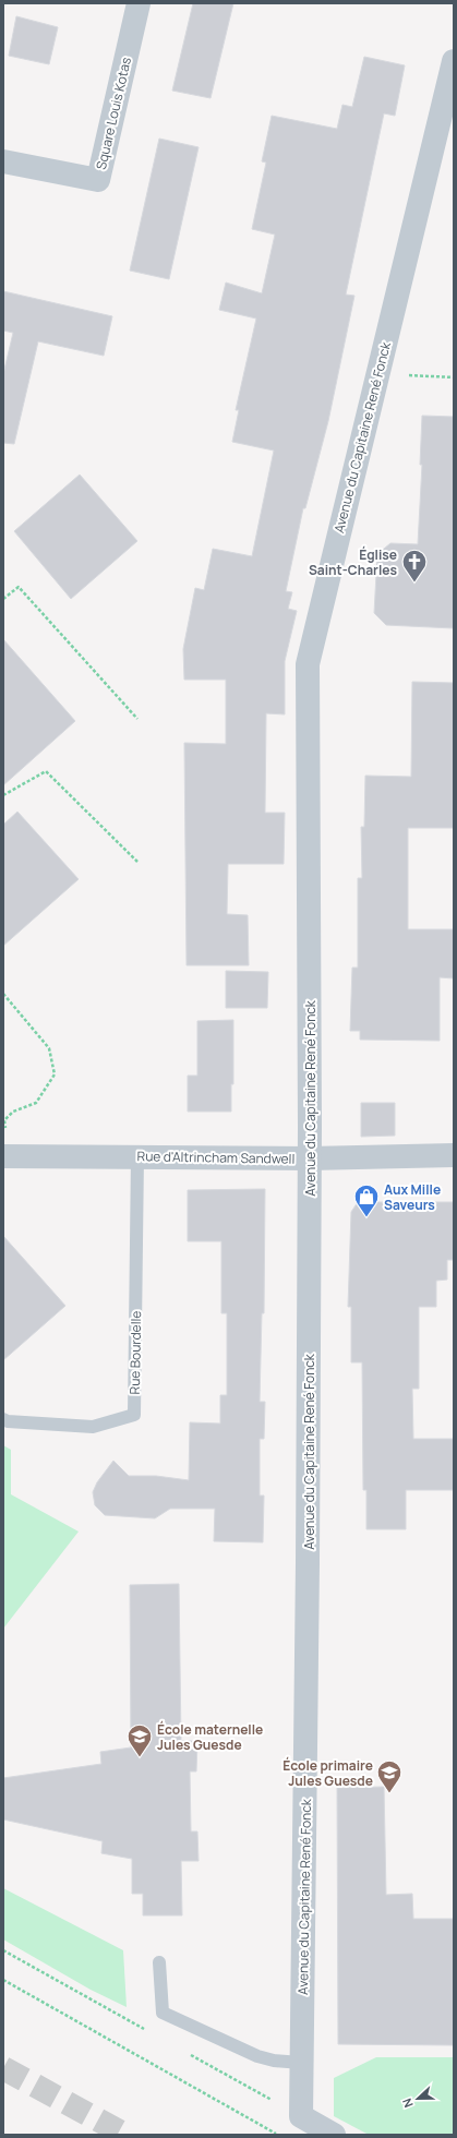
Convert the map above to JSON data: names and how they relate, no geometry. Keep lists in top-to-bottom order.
{
  "streets": {
    "street": ["Square Louis Kotas", "Avenue du Capitaine René Fonck", "Rue d'Altrincham Sandwell"],
    "lane": ["Rue Bourdelle"]
  },
  "crossings": [
    ["Avenue du Capitaine René Fonck", "Rue d'Altrincham Sandwell"],
    ["Rue d'Altrincham Sandwell", "Rue Bourdelle"]
  ],
  "places": {
    "church": ["Église Saint-Charles"],
    "shop": ["Aux Mille Saveurs"],
    "school or university": ["École maternelle Jules Guesde", "École primaire Jules Guesde"]
  },
  "north": "left"
}
